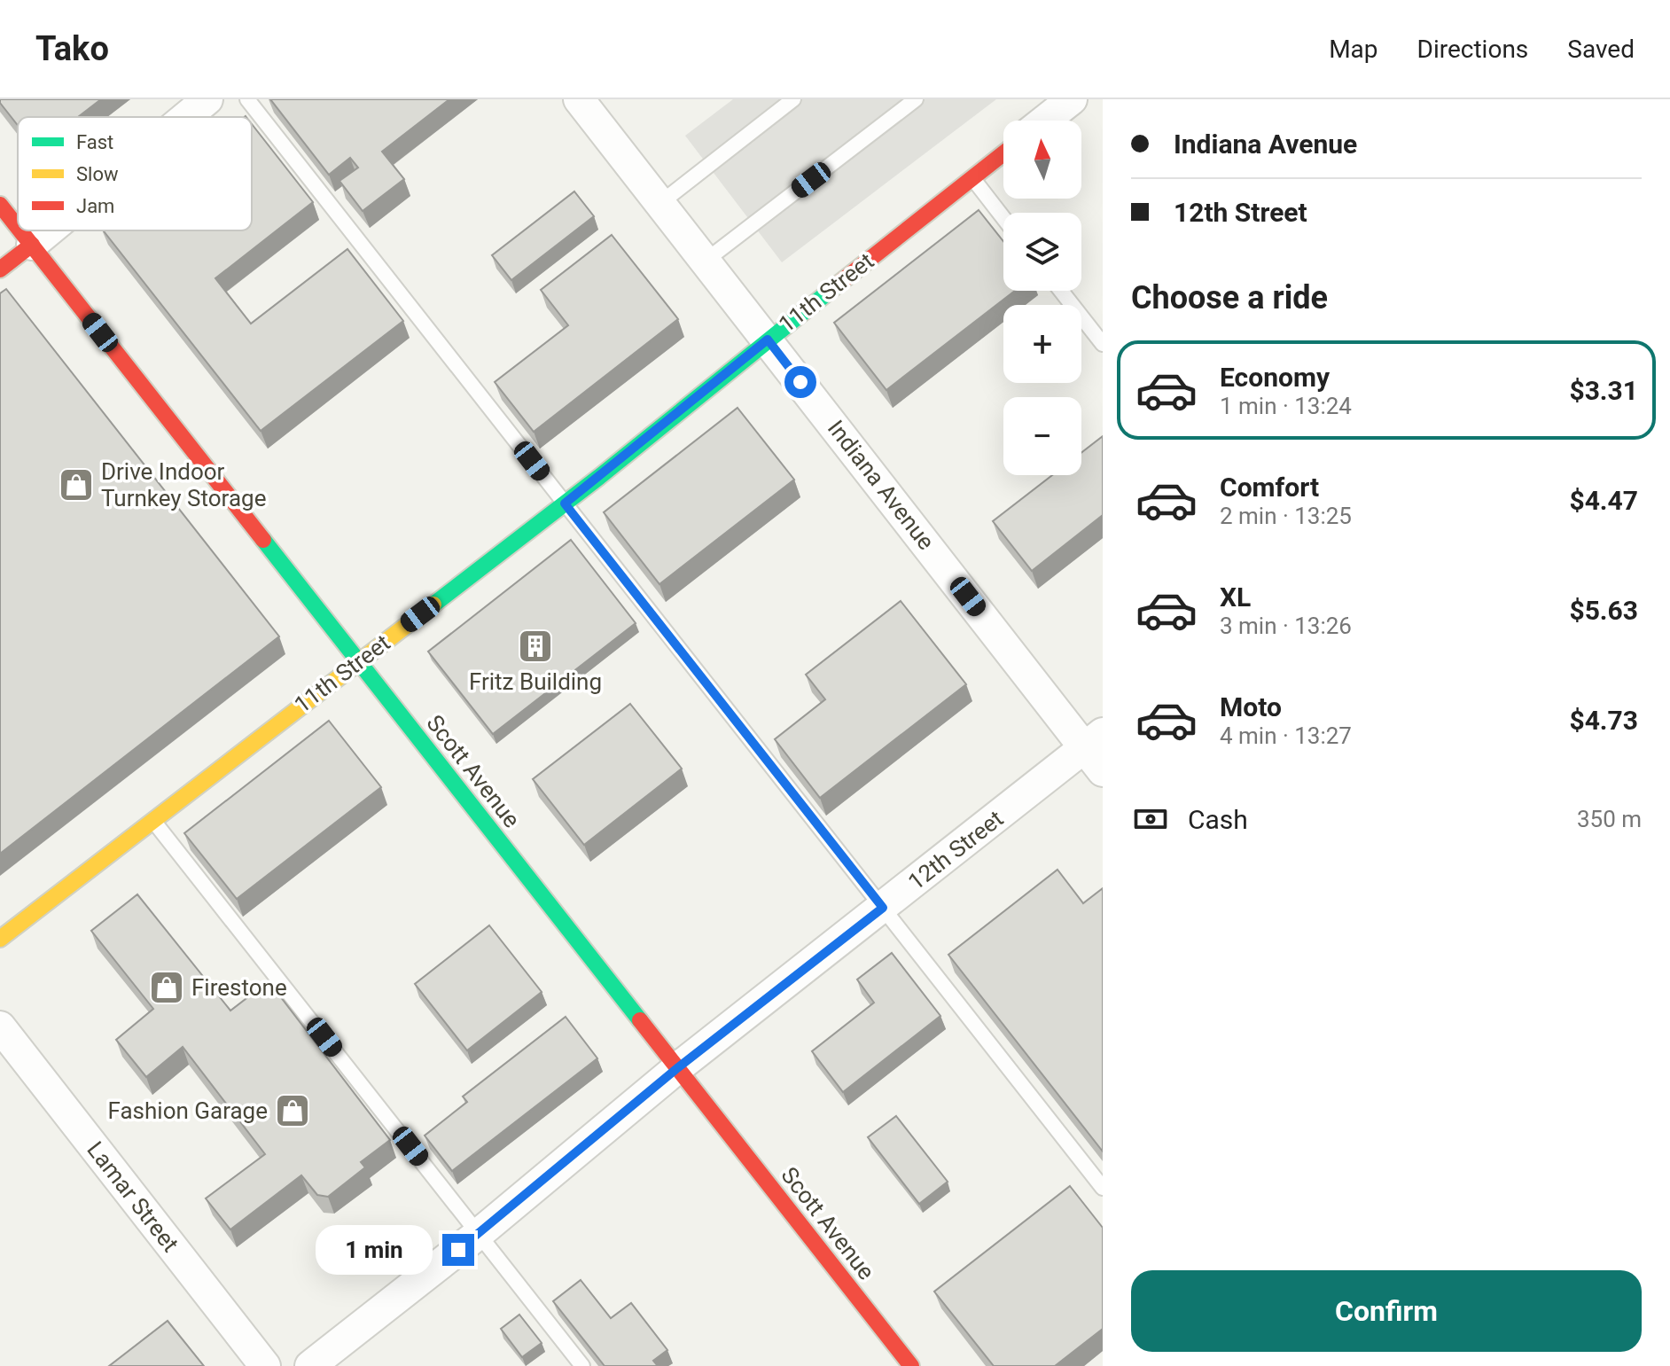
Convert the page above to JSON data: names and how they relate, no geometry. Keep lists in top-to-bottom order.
{
  "streets": {
    "main road": ["11th Street", "Scott Avenue"],
    "street": ["Indiana Avenue", "12th Street", "Lamar Street"]
  },
  "crossings": [
    ["11th Street", "Indiana Avenue"],
    ["11th Street", "Scott Avenue"],
    ["Indiana Avenue", "12th Street"],
    ["Scott Avenue", "12th Street"]
  ],
  "places": {
    "shop": ["Drive Indoor Turnkey Storage", "Firestone", "Fashion Garage"],
    "building": ["Fritz Building"]
  },
  "legend": ["Fast", "Slow", "Jam"],
  "north": "top",
  "page": {
    "header": "Tako",
    "nav": ["Map", "Directions", "Saved"],
    "banner": ["Indiana Avenue", "12th Street"],
    "map_buttons": ["+", "−"],
    "heading": "Choose a ride",
    "list": [
      {
        "name": "Economy",
        "note": "1 min · 13:24",
        "value": "$3.31"
      },
      {
        "name": "Comfort",
        "note": "2 min · 13:25",
        "value": "$4.47"
      },
      {
        "name": "XL",
        "note": "3 min · 13:26",
        "value": "$5.63"
      },
      {
        "name": "Moto",
        "note": "4 min · 13:27",
        "value": "$4.73"
      }
    ],
    "pay": ["Cash", "350 m"],
    "bubble": "1 min",
    "buttons": "Confirm"
  }
}
